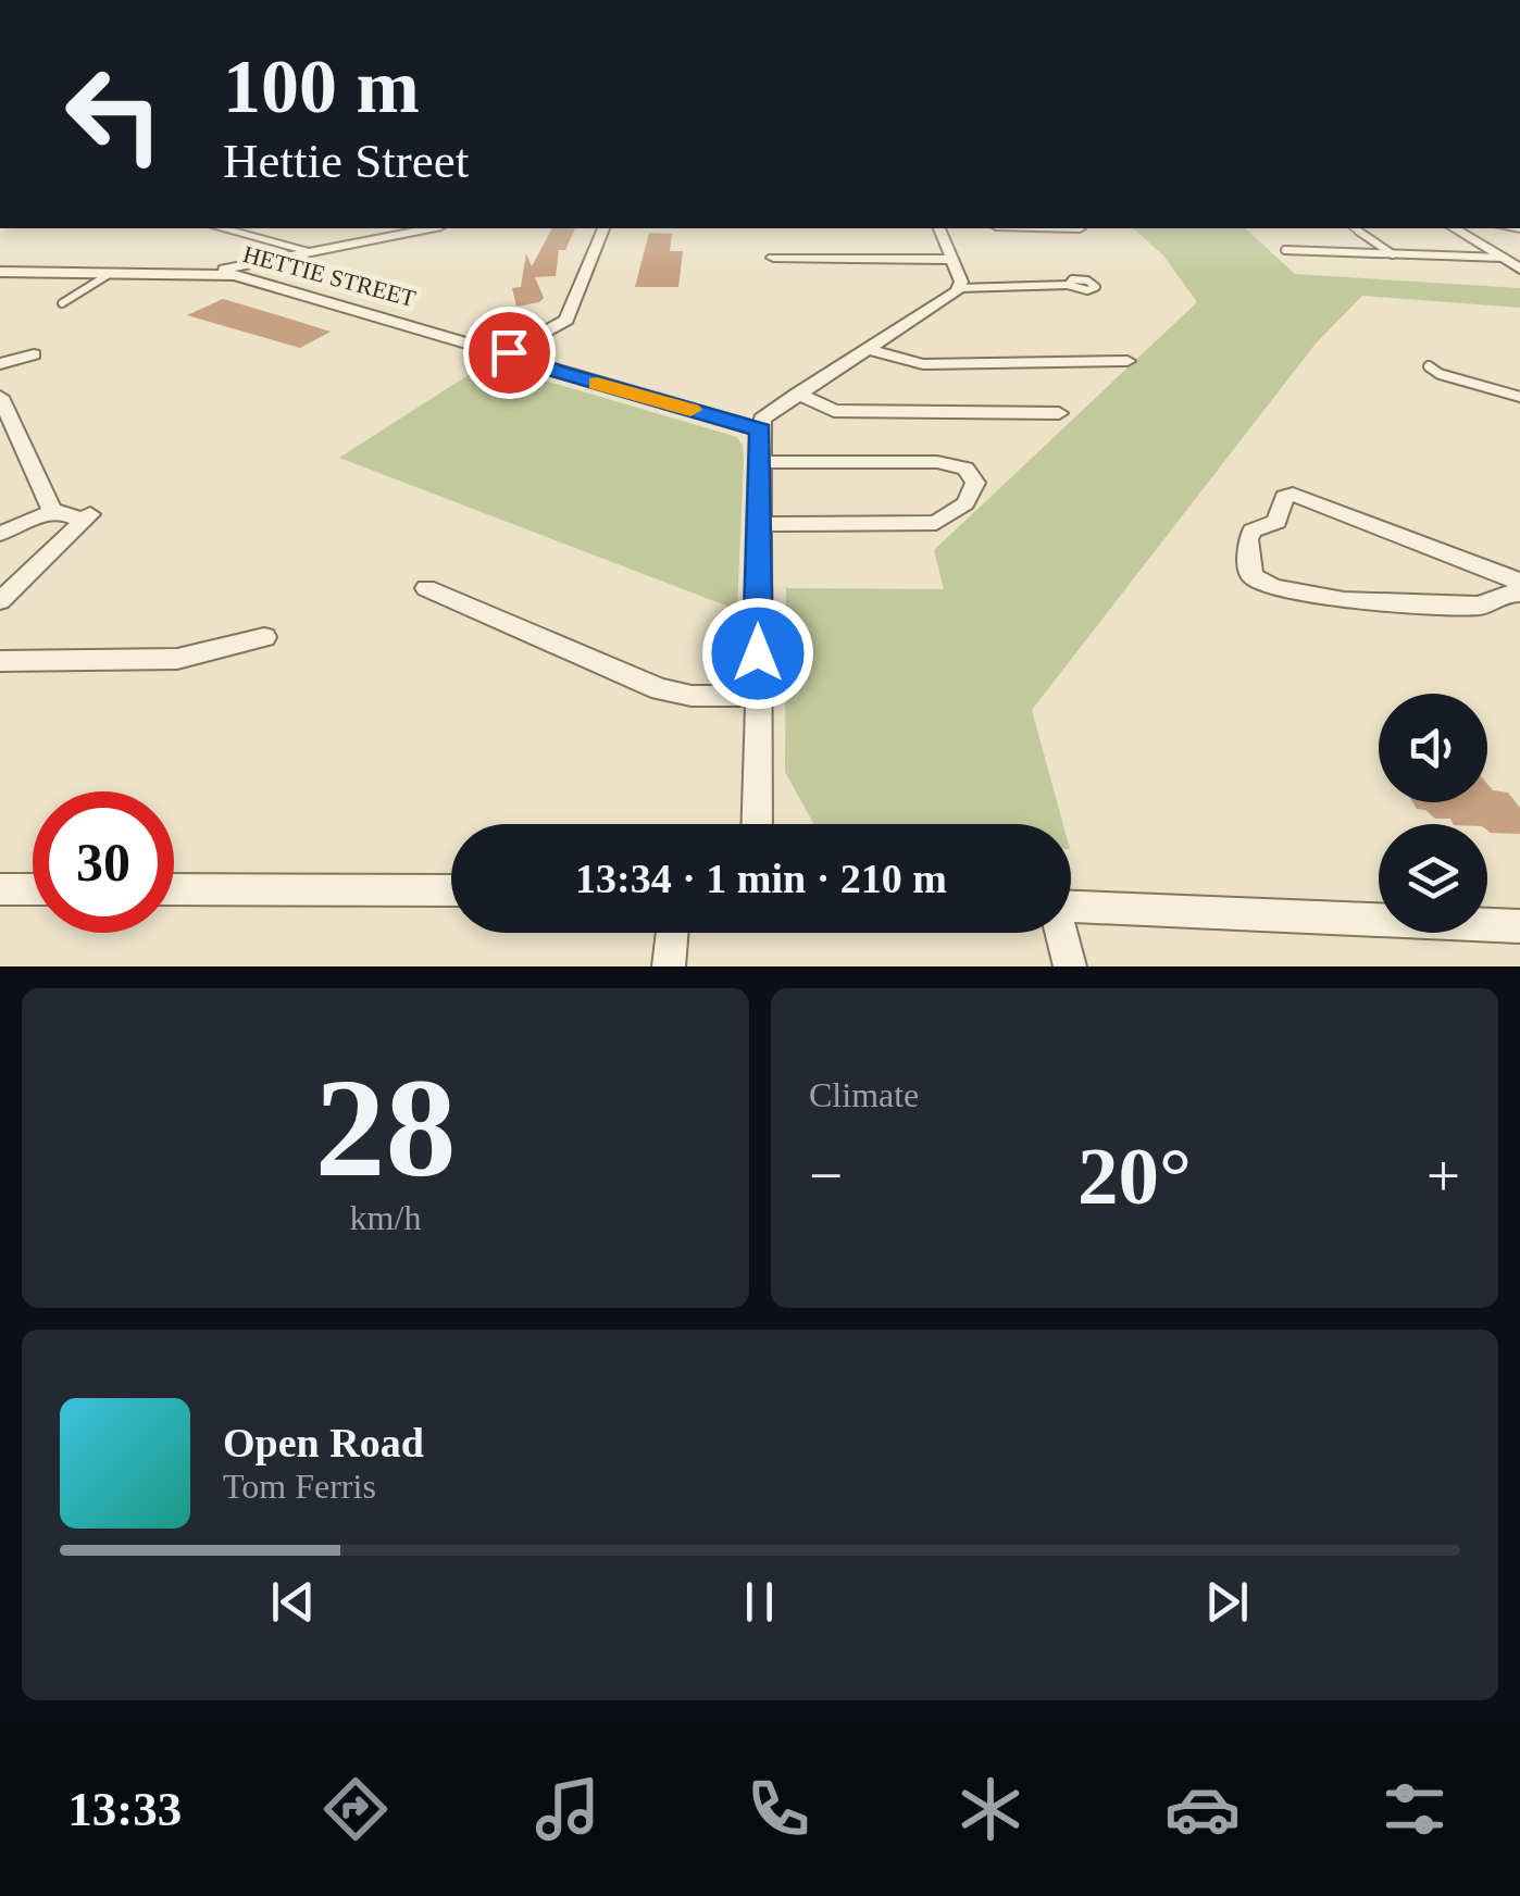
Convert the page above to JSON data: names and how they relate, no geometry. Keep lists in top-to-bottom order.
{
  "streets": {
    "street": ["HETTIE STREET"]
  },
  "page": {
    "turn": ["100 m", "Hettie Street"],
    "limit": "30",
    "trip": "13:34 · 1 min · 210 m",
    "tile": [
      ["28", "km/h"],
      "Climate"
    ],
    "heat": ["−", "20°", "+"],
    "song": ["Open Road", "Tom Ferris"],
    "tabs": "13:33"
  }
}
